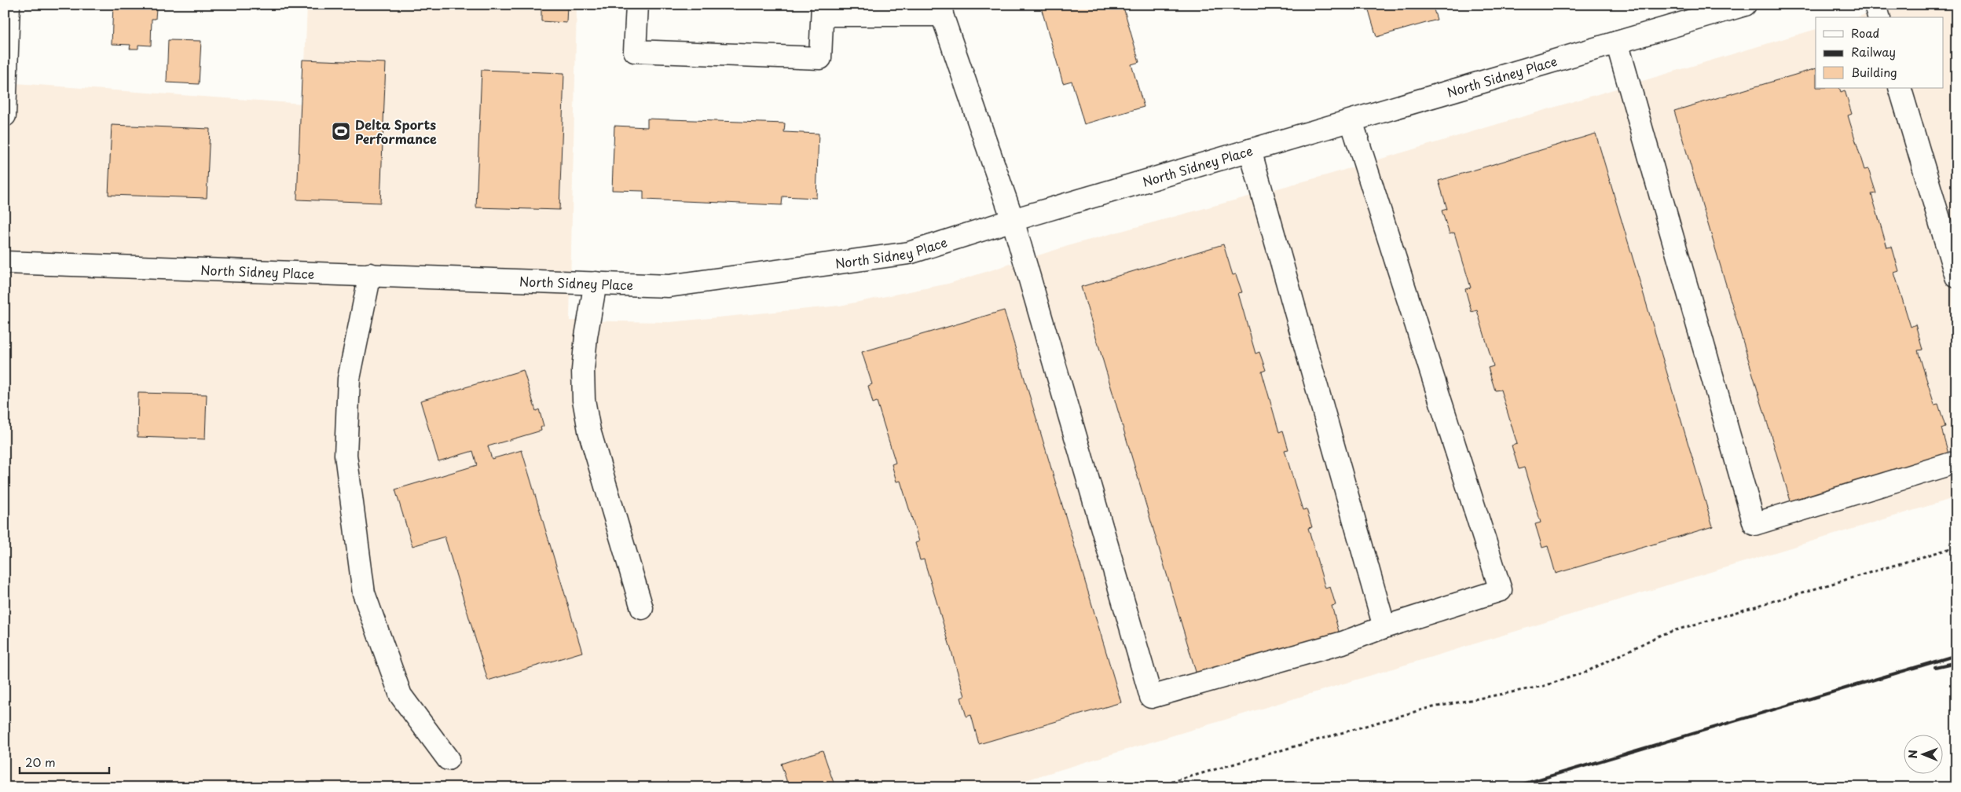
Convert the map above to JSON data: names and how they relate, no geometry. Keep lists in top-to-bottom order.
{
  "streets": {
    "street": ["North Sidney Place"]
  },
  "places": {
    "sports": ["Delta Sports Performance"]
  },
  "legend": ["Road", "Railway", "Building"],
  "scale_bar": "20 m",
  "north": "left"
}
